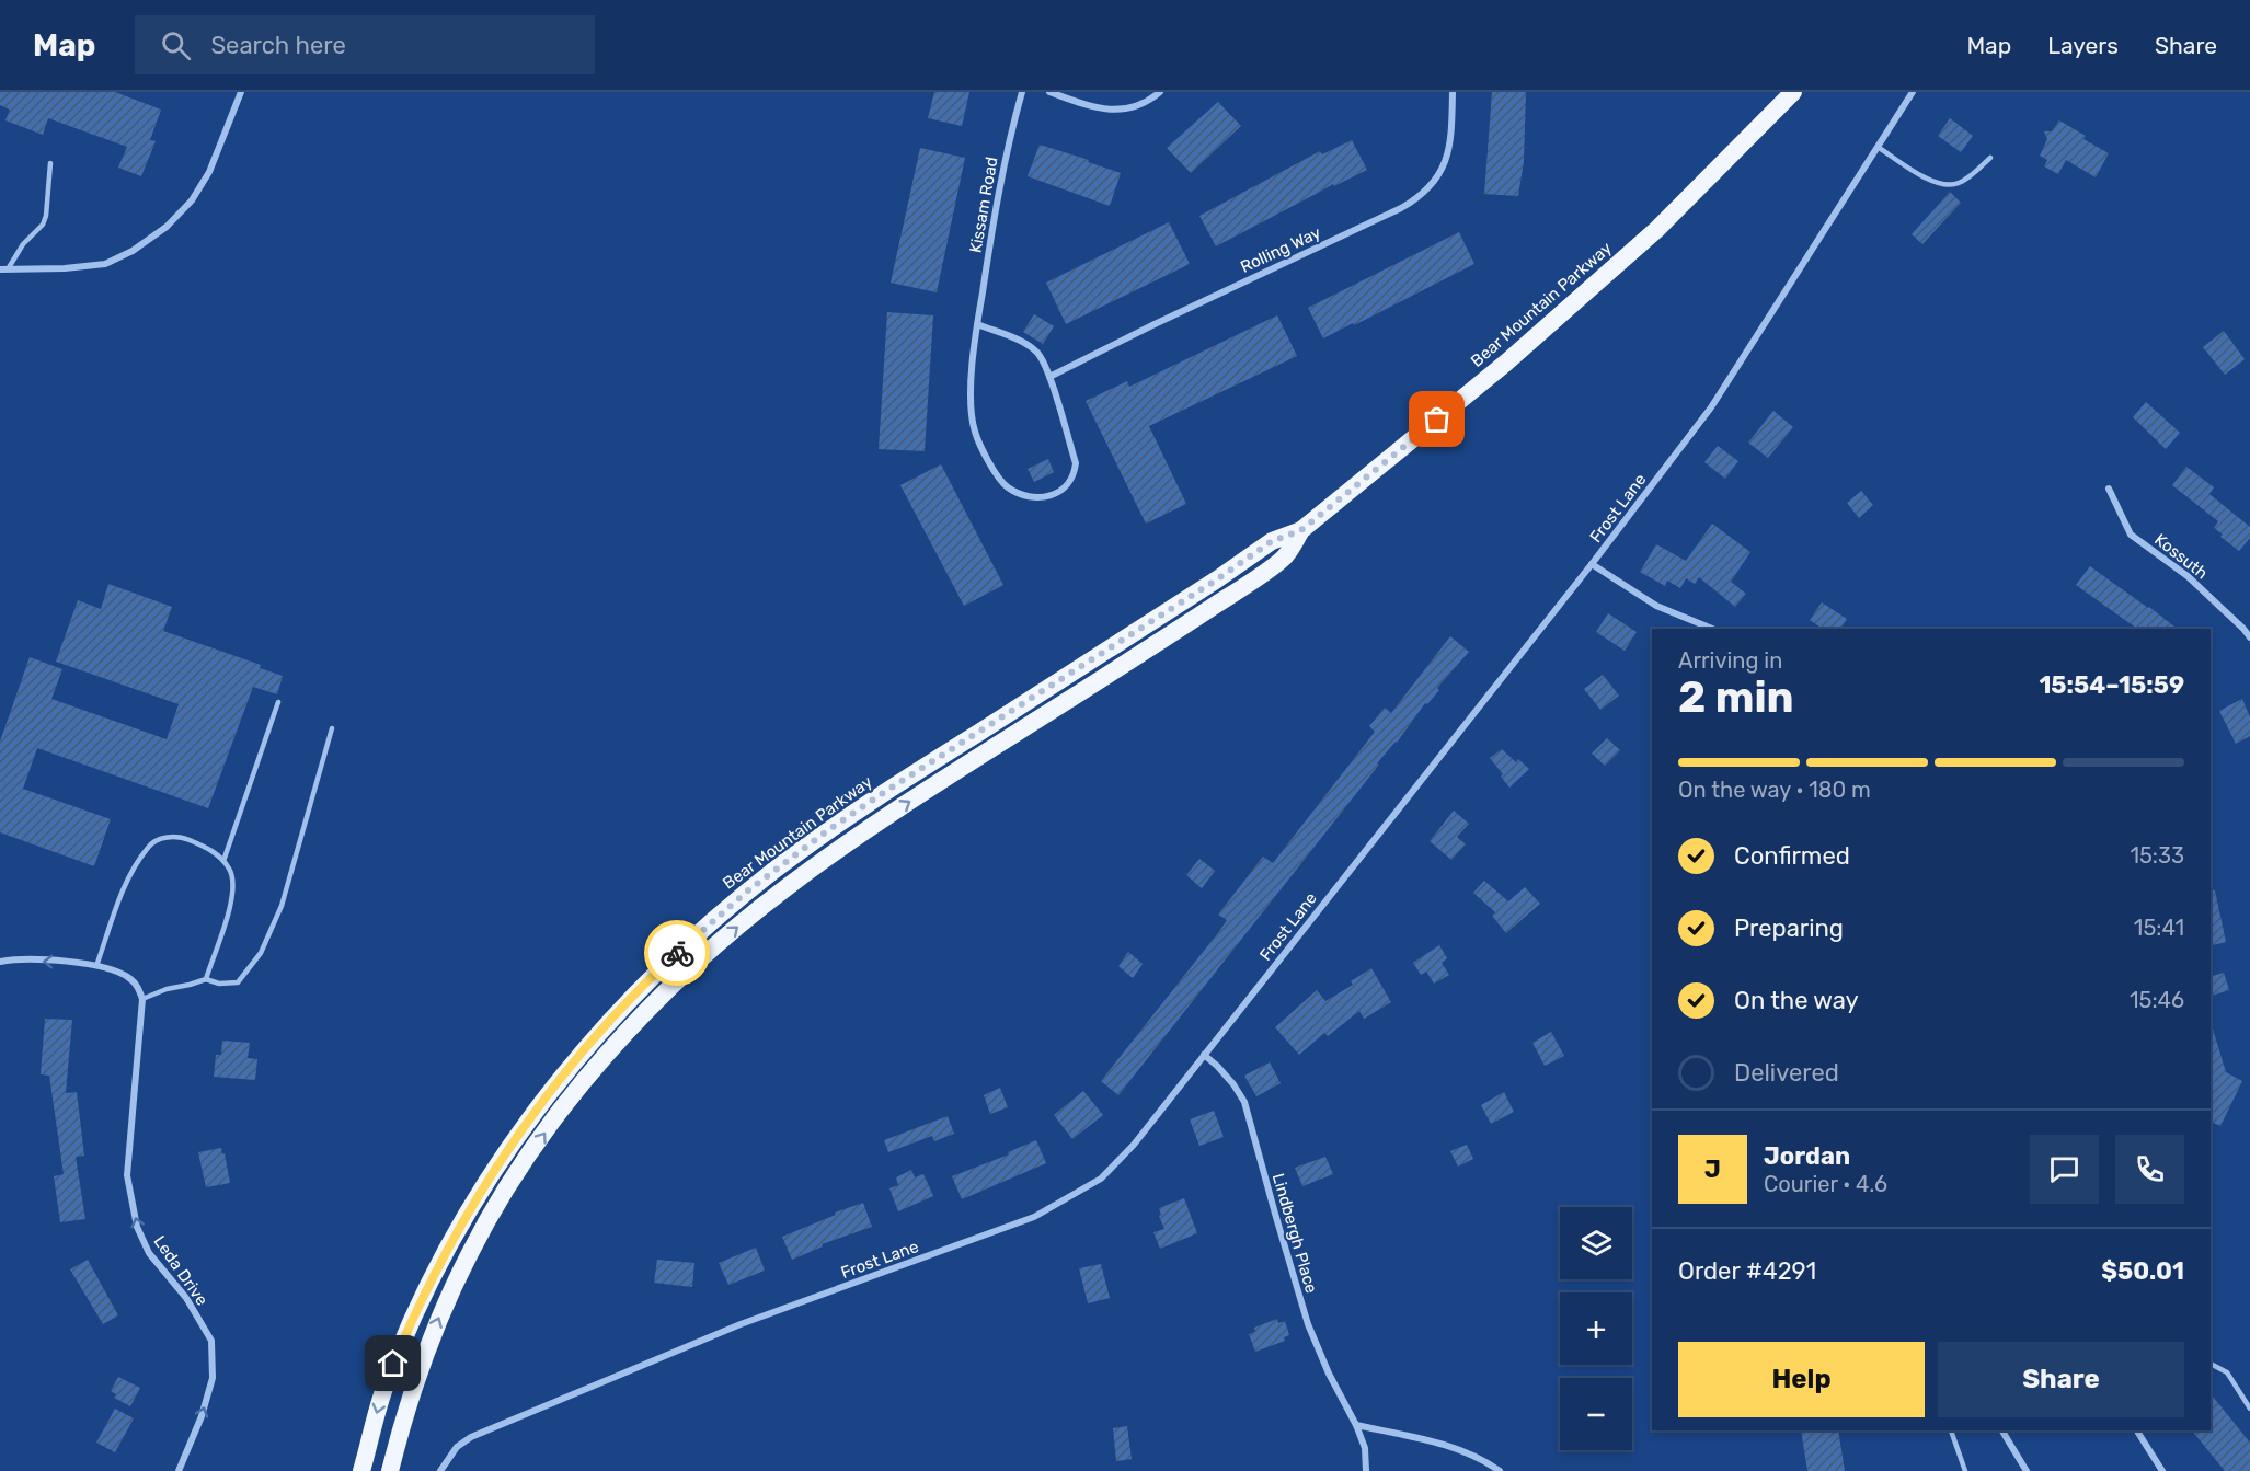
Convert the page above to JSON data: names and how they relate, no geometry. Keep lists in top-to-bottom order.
{
  "streets": {
    "highway": ["Bear Mountain Parkway"],
    "street": [
      "Kissam Road",
      "Rolling Way",
      "Frost Lane",
      "Kossuth",
      "Lindbergh Place",
      "Leda Drive"
    ]
  },
  "crossings": [
    ["Kissam Road", "Rolling Way"],
    ["Frost Lane", "Lindbergh Place"]
  ],
  "one_way": ["Leda Drive"],
  "page": {
    "header": "Map",
    "search": "Search here",
    "nav": ["Map", "Layers", "Share"],
    "heading": ["2 min", "Arriving in", "15:54–15:59"],
    "panel": [
      "Jordan",
      "Courier · 4.6",
      "Order #4291",
      "$50.01"
    ],
    "bar": "On the way · 180 m",
    "list": [
      ["Confirmed", "15:33"],
      ["Preparing", "15:41"],
      ["On the way", "15:46"],
      "Delivered"
    ],
    "round": "J",
    "map_buttons": ["+", "−"],
    "buttons": ["Help", "Share"]
  }
}
